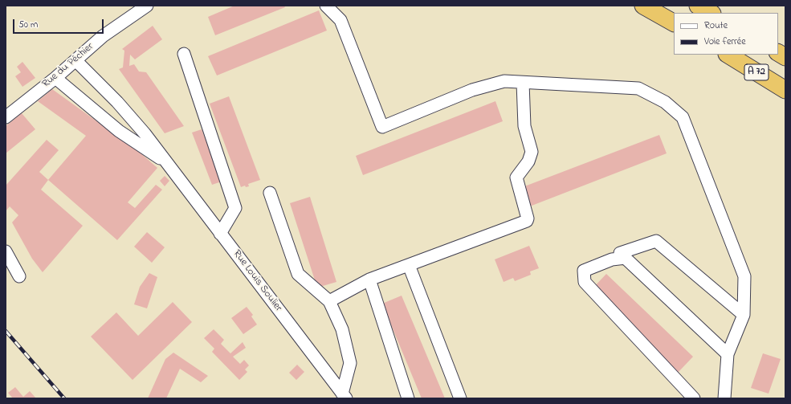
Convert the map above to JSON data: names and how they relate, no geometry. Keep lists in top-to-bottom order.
{
  "streets": {
    "highway": ["A 72"],
    "street": ["Rue du Péchier", "Rue Louis Soulier"]
  },
  "crossings": [
    ["Rue du Péchier", "Rue Louis Soulier"]
  ],
  "legend": ["Route", "Voie ferrée"],
  "scale_bar": "50 m"
}
